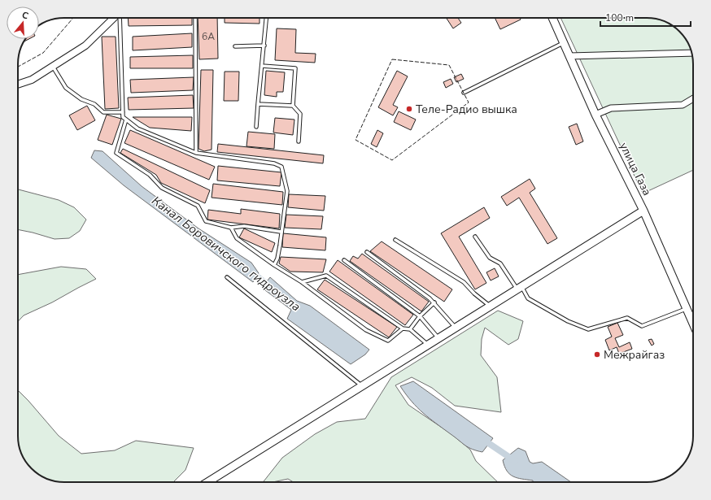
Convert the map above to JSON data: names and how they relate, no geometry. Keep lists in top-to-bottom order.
{
  "streets": {
    "main road": ["улица Газа"]
  },
  "water": ["Канал Боровичского гидроузла"],
  "places": ["Теле-Радио вышка", "Межрайгаз"],
  "house_numbers": ["6А"],
  "scale_bar": "100 m",
  "north": "top"
}
